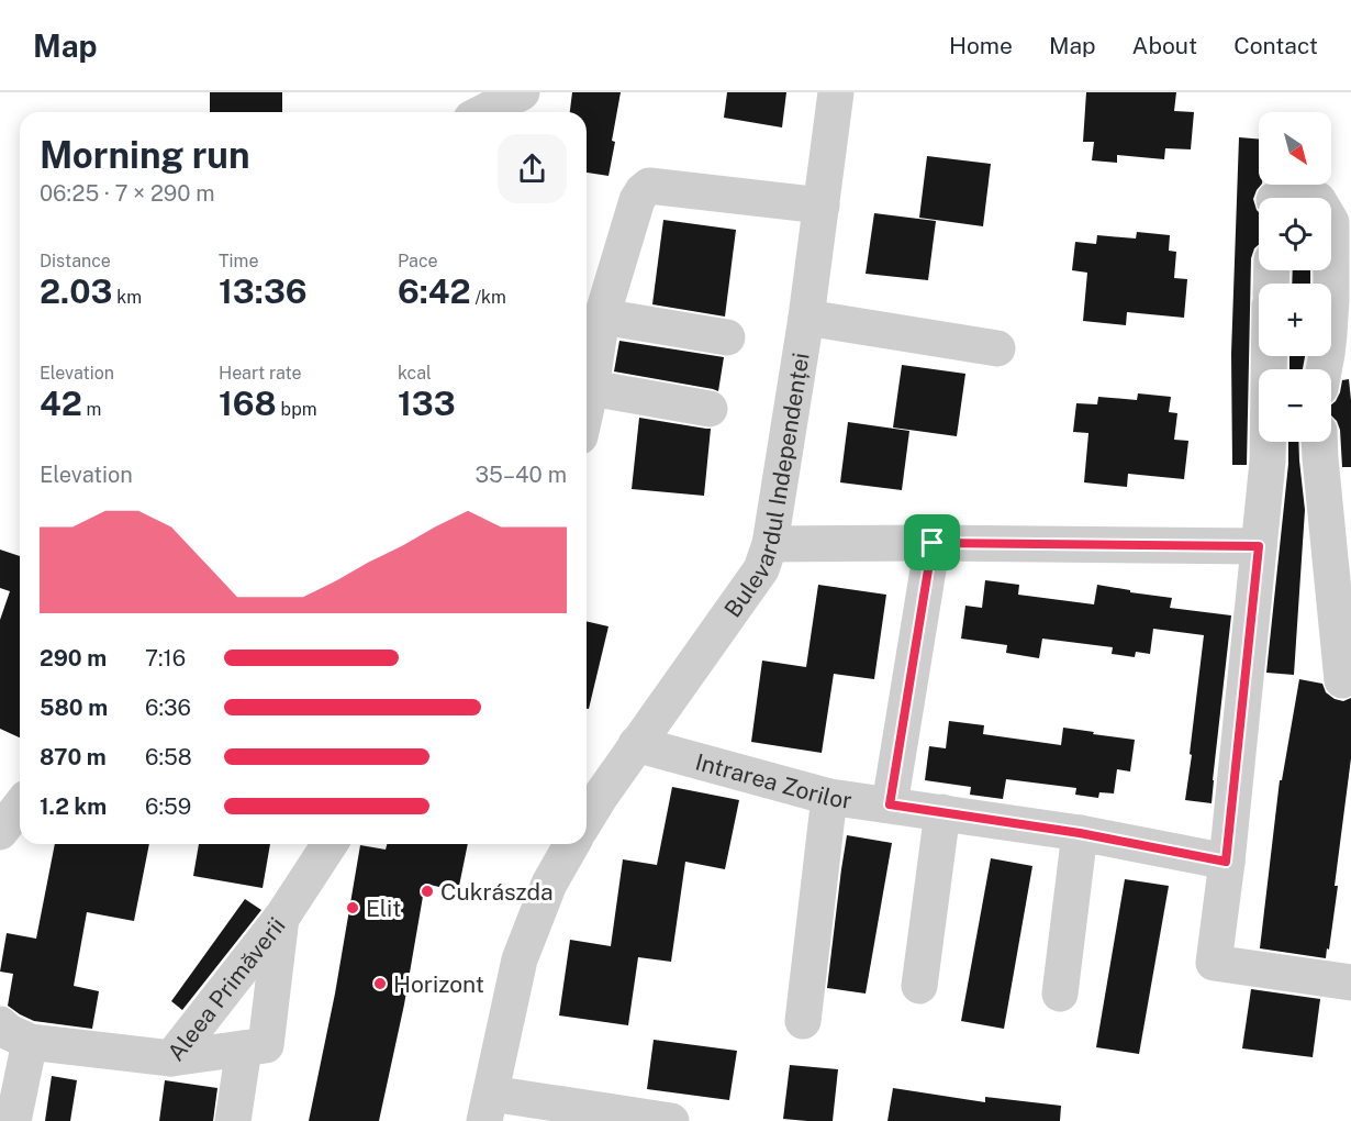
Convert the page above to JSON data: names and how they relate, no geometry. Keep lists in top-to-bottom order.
{
  "streets": {
    "street": ["Bulevardul Independenței", "Intrarea Zorilor", "Aleea Primăverii"]
  },
  "crossings": [
    ["Bulevardul Independenței", "Intrarea Zorilor"]
  ],
  "places": ["Cukrászda", "Elit", "Horizont"],
  "north": "bottom right",
  "page": {
    "header": "Map",
    "nav": [
      "Home",
      "Map",
      "About",
      "Contact"
    ],
    "map_buttons": ["+", "−"],
    "heading": ["Morning run", "06:25 · 7 × 290 m"],
    "stats": [
      ["Distance", "2.03 km"],
      ["Time", "13:36"],
      ["Pace", "6:42 /km"],
      ["Elevation", "42 m"],
      ["Heart rate", "168 bpm"],
      ["kcal", "133"]
    ],
    "chart": ["Elevation", "35–40 m"],
    "list": [
      {
        "name": "290 m",
        "note": "7:16"
      },
      {
        "name": "580 m",
        "note": "6:36"
      },
      {
        "name": "870 m",
        "note": "6:58"
      },
      {
        "name": "1.2 km",
        "note": "6:59"
      }
    ]
  }
}
